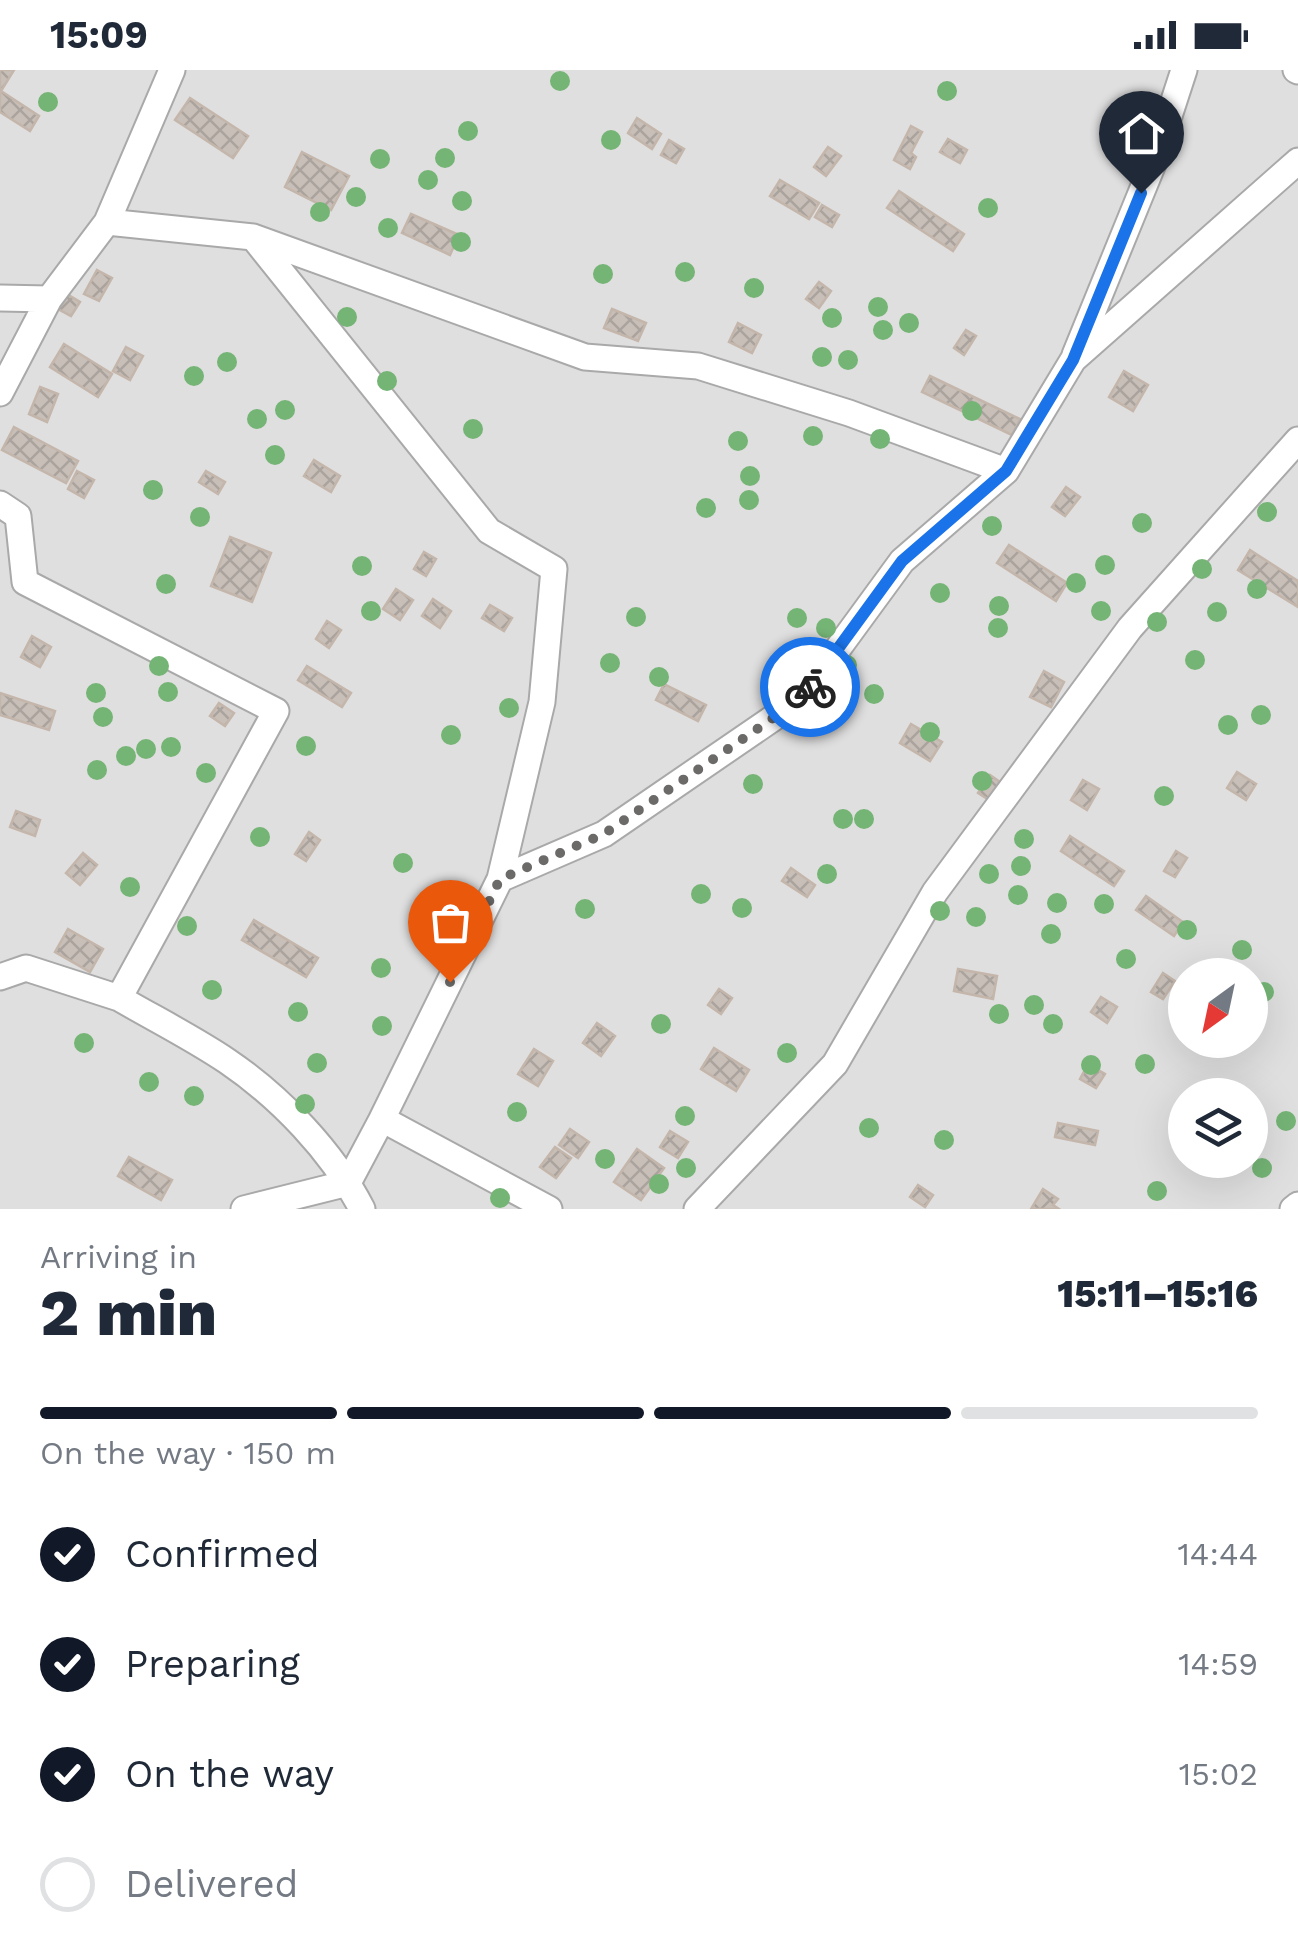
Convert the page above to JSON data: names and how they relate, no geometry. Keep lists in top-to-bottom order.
{
  "north": "bottom left",
  "page": {
    "status": "15:09",
    "heading": ["2 min", "Arriving in", "15:11–15:16"],
    "bar": "On the way · 150 m",
    "list": [
      ["Confirmed", "14:44"],
      ["Preparing", "14:59"],
      ["On the way", "15:02"],
      "Delivered"
    ]
  }
}
